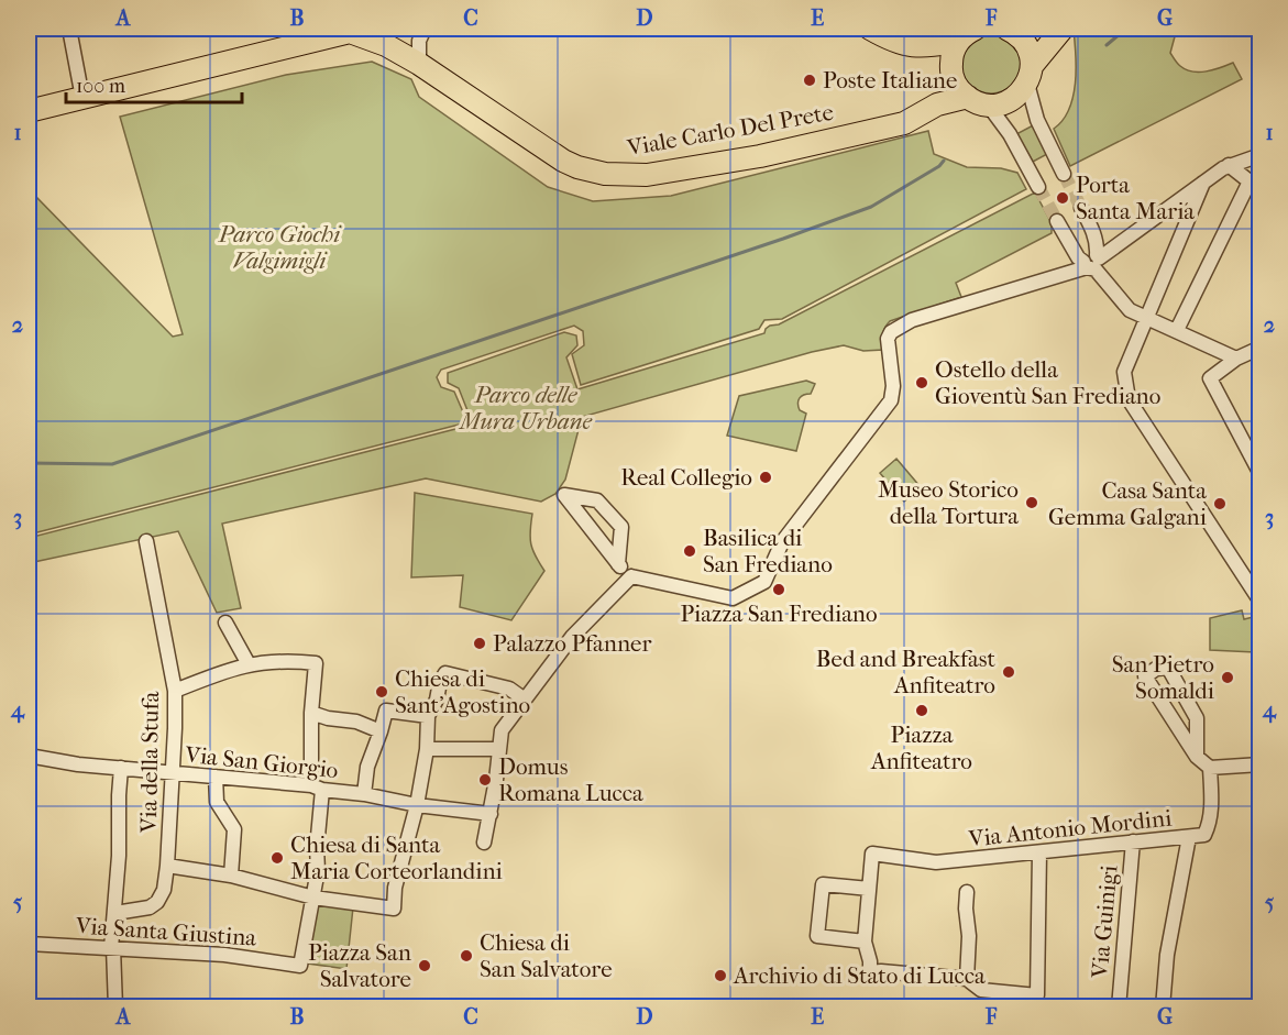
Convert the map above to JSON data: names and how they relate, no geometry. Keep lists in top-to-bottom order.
{
  "streets": {
    "main road": ["Viale Carlo Del Prete"],
    "street": [
      "Via della Stufa",
      "Via San Giorgio",
      "Via Antonio Mordini",
      "Via Guinigi",
      "Via Santa Giustina"
    ]
  },
  "crossings": [
    ["Via della Stufa", "Via San Giorgio"],
    ["Via Antonio Mordini", "Via Guinigi"]
  ],
  "parks": ["Parco Giochi Valgimigli", "Parco delle Mura Urbane"],
  "places": [
    "Poste Italiane",
    "Porta Santa Maria",
    "Ostello della Gioventù San Frediano",
    "Real Collegio",
    "Museo Storico della Tortura",
    "Casa Santa Gemma Galgani",
    "Basilica di San Frediano",
    "Piazza San Frediano",
    "Palazzo Pfanner",
    "Bed and Breakfast Anfiteatro",
    "San Pietro Somaldi",
    "Chiesa di Sant'Agostino",
    "Piazza Anfiteatro",
    "Domus Romana Lucca",
    "Chiesa di Santa Maria Corteorlandini",
    "Chiesa di San Salvatore",
    "Piazza San Salvatore",
    "Archivio di Stato di Lucca"
  ],
  "scale_bar": "100 m",
  "grid": {
    "columns": [
      "A",
      "B",
      "C",
      "D",
      "E",
      "F",
      "G"
    ],
    "rows": [
      "1",
      "2",
      "3",
      "4",
      "5"
    ]
  }
}
